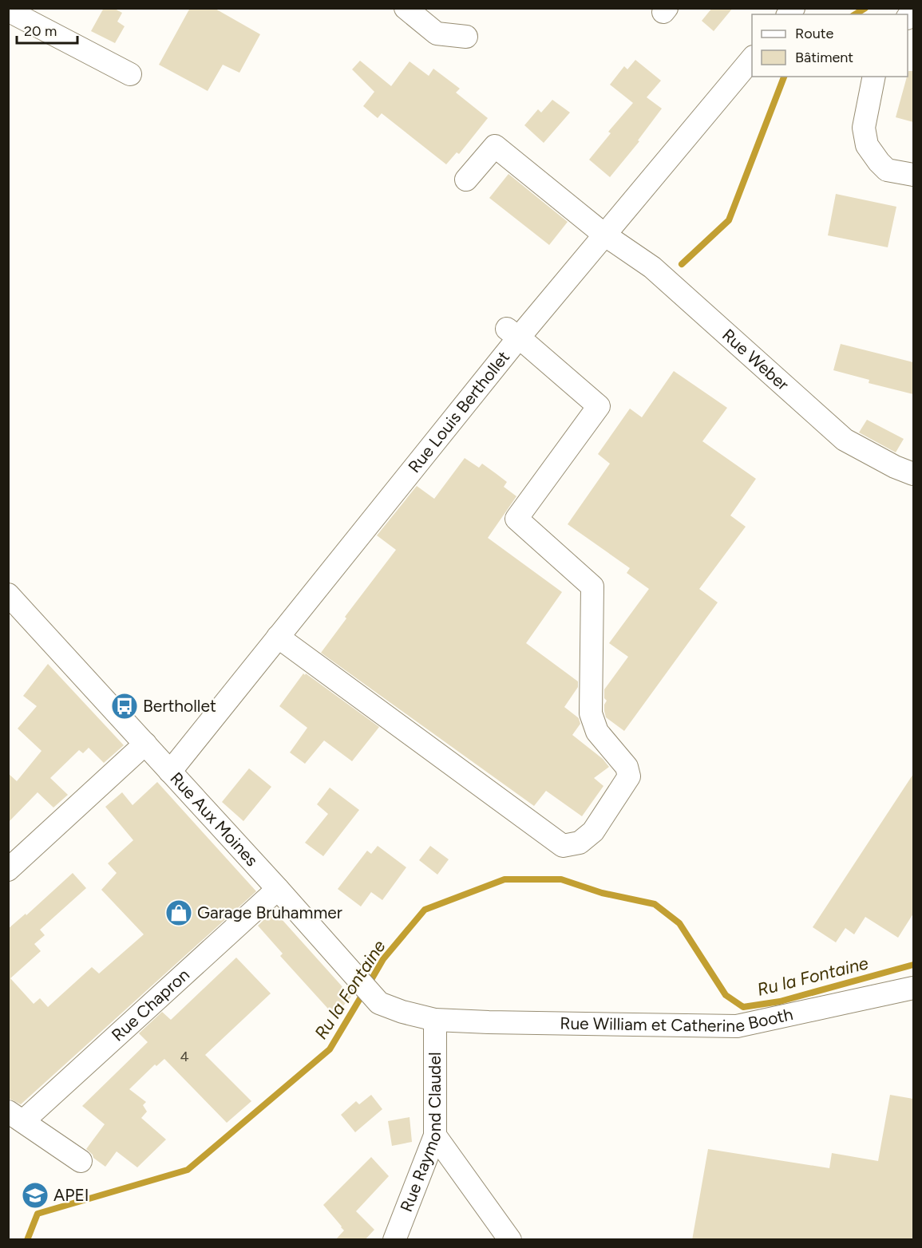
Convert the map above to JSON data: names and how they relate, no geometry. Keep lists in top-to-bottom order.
{
  "streets": {
    "street": [
      "Rue Weber",
      "Rue Louis Berthollet",
      "Rue Aux Moines",
      "Rue Chapron",
      "Rue William et Catherine Booth",
      "Rue Raymond Claudel"
    ]
  },
  "crossings": [
    ["Rue Weber", "Rue Louis Berthollet"],
    ["Rue Louis Berthollet", "Rue Aux Moines"],
    ["Rue Aux Moines", "Rue Chapron"],
    ["Rue Aux Moines", "Rue William et Catherine Booth"],
    ["Rue Aux Moines", "Rue Raymond Claudel"],
    ["Rue William et Catherine Booth", "Rue Raymond Claudel"]
  ],
  "water": ["Ru la Fontaine"],
  "places": {
    "bus stop": ["Berthollet"],
    "shop": ["Garage Bruhammer"],
    "school or university": ["APEI"]
  },
  "house_numbers": ["4"],
  "legend": ["Route", "Bâtiment"],
  "scale_bar": "20 m"
}
